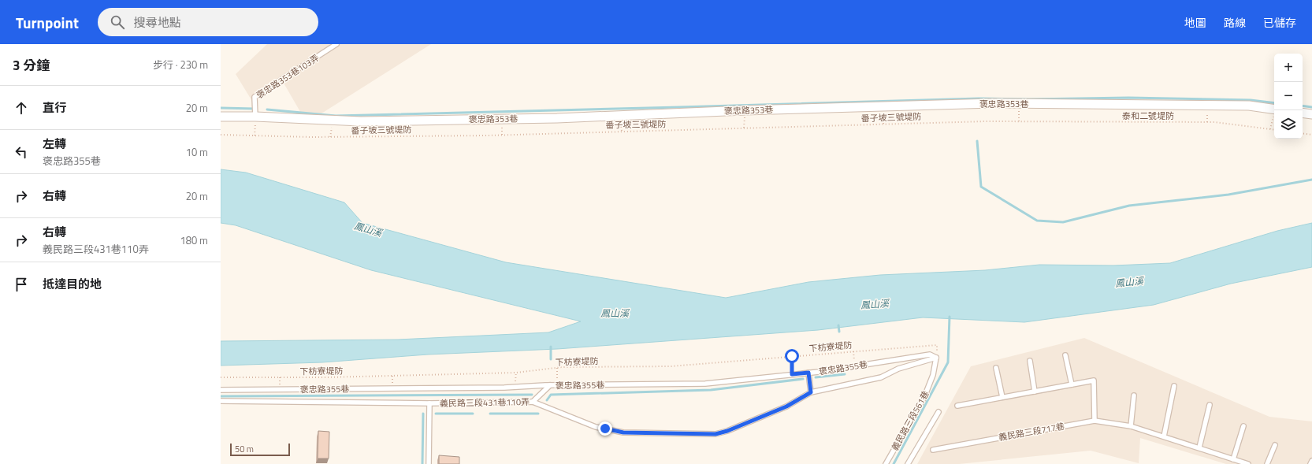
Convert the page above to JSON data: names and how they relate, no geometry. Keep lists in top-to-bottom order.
{
  "streets": {
    "street": ["褒忠路353巷"],
    "lane": [
      "褒忠路353巷103弄",
      "褒忠路355巷",
      "義民路三段431巷110弄",
      "義民路三段561巷",
      "義民路三段717巷"
    ],
    "path": ["泰和二號堤防", "番子坡三號堤防", "下枋寮堤防"]
  },
  "crossings": [
    ["褒忠路353巷103弄", "褒忠路353巷"],
    ["泰和二號堤防", "番子坡三號堤防"],
    ["下枋寮堤防", "褒忠路355巷"],
    ["下枋寮堤防", "義民路三段431巷110弄"],
    ["下枋寮堤防", "義民路三段561巷"],
    ["褒忠路355巷", "義民路三段431巷110弄"],
    ["褒忠路355巷", "義民路三段561巷"],
    ["義民路三段431巷110弄", "義民路三段561巷"]
  ],
  "water": ["鳳山溪"],
  "scale_bar": "50 m",
  "page": {
    "header": "Turnpoint",
    "search": "搜尋地點",
    "nav": ["地圖", "路線", "已儲存"],
    "heading": ["3 分鐘", "步行 · 230 m"],
    "map_buttons": ["+", "−"],
    "list": [
      ["直行", "20 m"],
      ["左轉", "褒忠路355巷", "10 m"],
      ["右轉", "20 m"],
      ["右轉", "義民路三段431巷110弄", "180 m"],
      "抵達目的地"
    ],
    "scale": "50 m"
  }
}
